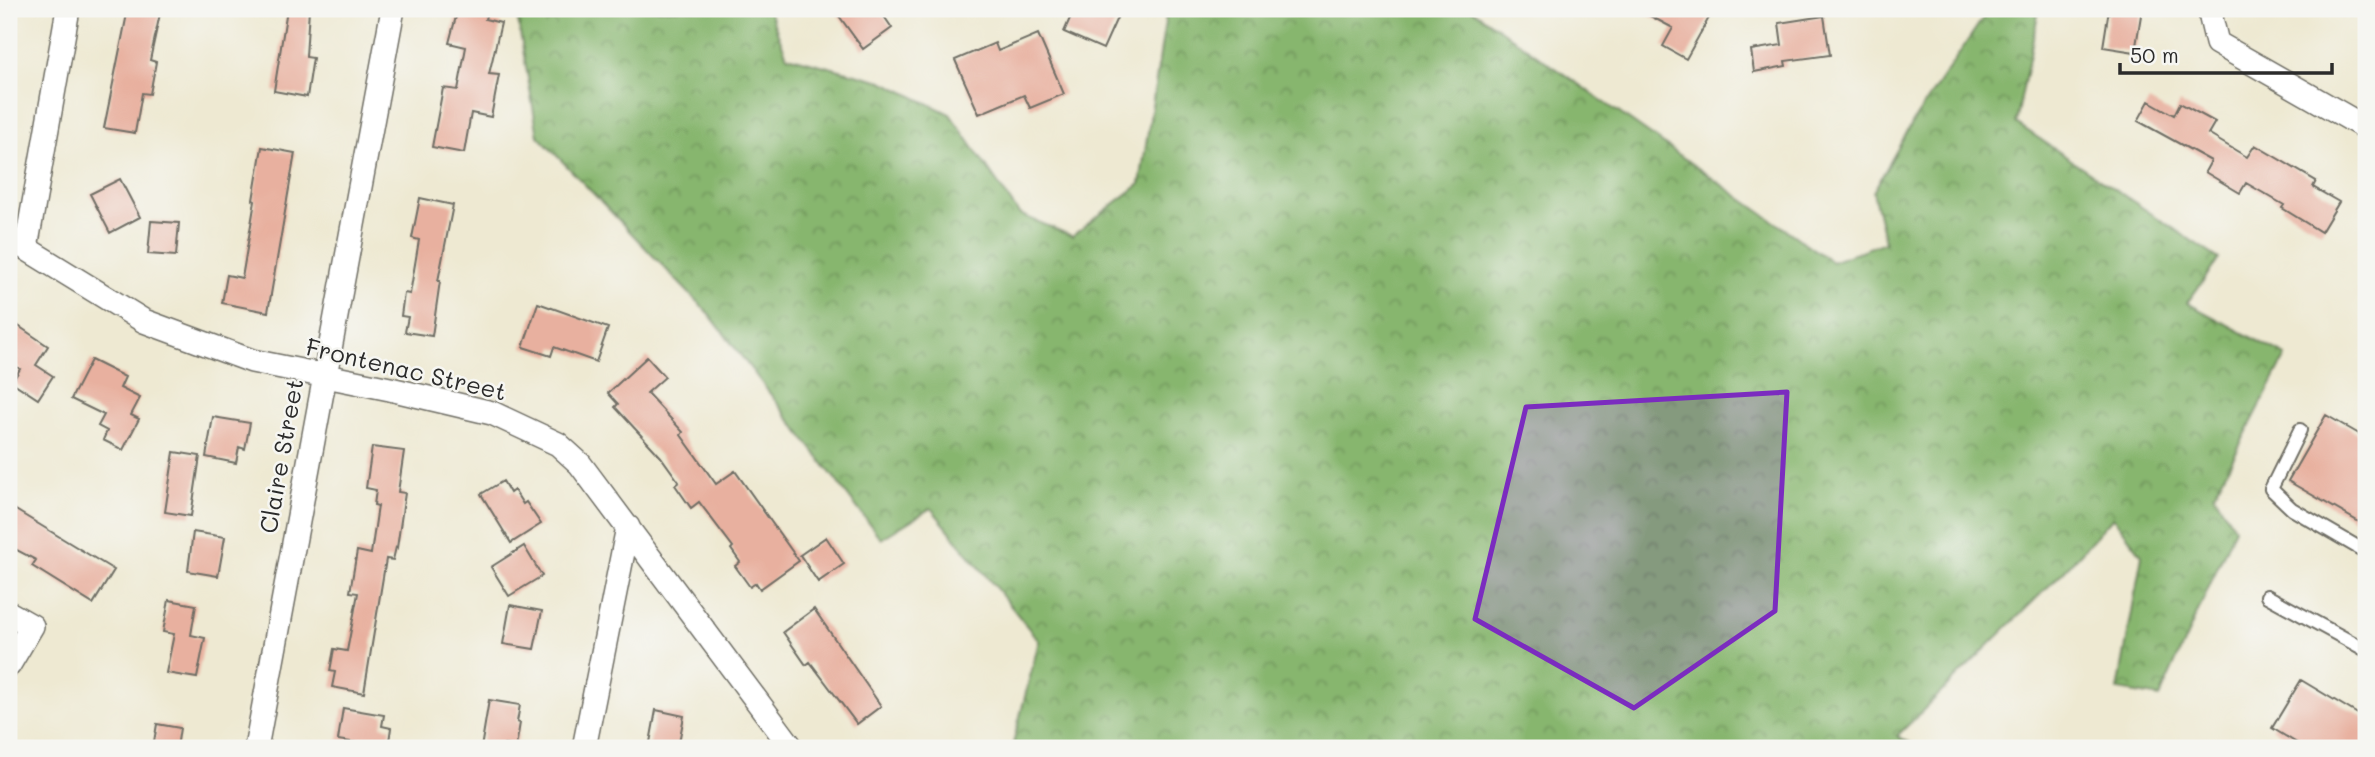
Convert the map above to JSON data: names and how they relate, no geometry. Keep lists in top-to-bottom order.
{
  "streets": {
    "street": ["Frontenac Street", "Claire Street"]
  },
  "crossings": [
    ["Frontenac Street", "Claire Street"]
  ],
  "scale_bar": "50 m"
}
